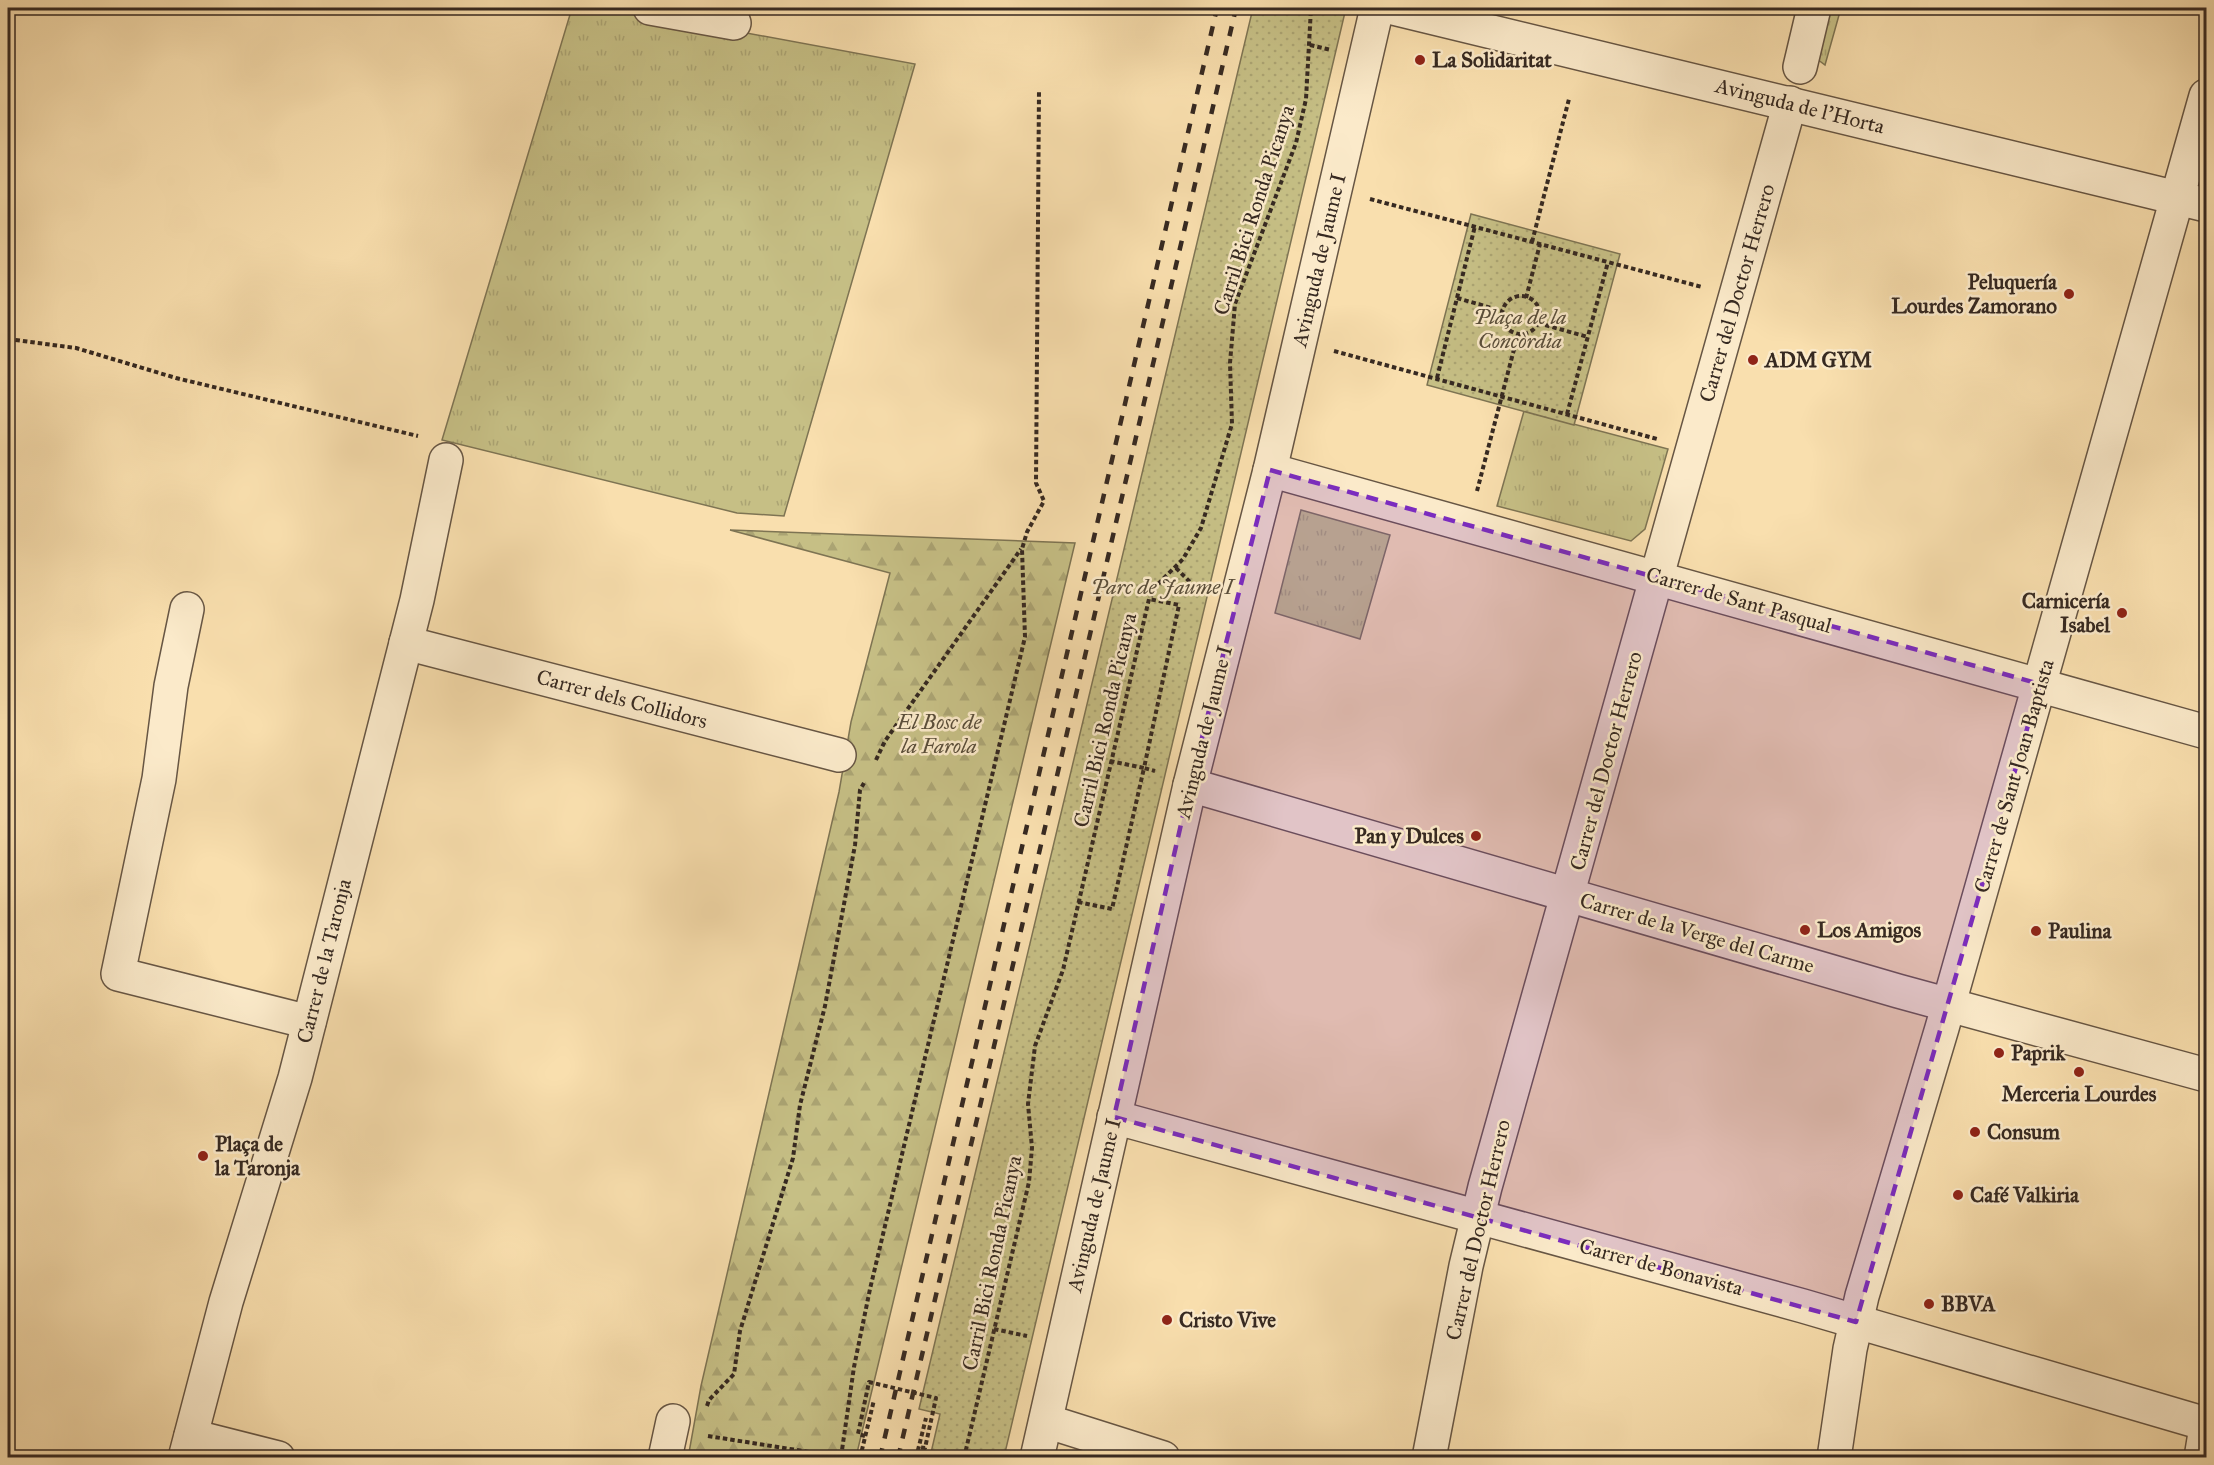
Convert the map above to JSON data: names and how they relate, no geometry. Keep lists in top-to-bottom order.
{
  "streets": {
    "street": [
      "Avinguda de l'Horta",
      "Avinguda de Jaume I",
      "Carrer del Doctor Herrero",
      "Carrer de Sant Pasqual",
      "Carrer dels Collidors",
      "Carrer de Sant Joan Baptista",
      "Carrer de la Verge del Carme",
      "Carrer de la Taronja",
      "Carrer de Bonavista"
    ],
    "path": ["Carril Bici Ronda Picanya"]
  },
  "crossings": [
    ["Avinguda de l'Horta", "Carrer del Doctor Herrero"],
    ["Avinguda de l'Horta", "Carrer de Sant Joan Baptista"],
    ["Avinguda de Jaume I", "Carrer de Sant Pasqual"],
    ["Avinguda de Jaume I", "Carrer de la Verge del Carme"],
    ["Avinguda de Jaume I", "Carrer de Bonavista"],
    ["Carrer del Doctor Herrero", "Carrer de Sant Pasqual"],
    ["Carrer del Doctor Herrero", "Carrer de la Verge del Carme"],
    ["Carrer del Doctor Herrero", "Carrer de Bonavista"],
    ["Carrer de Sant Pasqual", "Carrer de Sant Joan Baptista"],
    ["Carrer dels Collidors", "Carrer de la Taronja"],
    ["Carrer de Sant Joan Baptista", "Carrer de la Verge del Carme"],
    ["Carrer de Sant Joan Baptista", "Carrer de Bonavista"]
  ],
  "parks": ["Plaça de la Concòrdia", "Parc de Jaume I", "El Bosc de la Farola"],
  "places": [
    "La Solidaritat",
    "Peluquería Lourdes Zamorano",
    "ADM GYM",
    "Carnicería Isabel",
    "Pan y Dulces",
    "Los Amigos",
    "Paulina",
    "Paprik",
    "Merceria Lourdes",
    "Consum",
    "Plaça de la Taronja",
    "Café Valkiria",
    "BBVA",
    "Cristo Vive"
  ]
}
